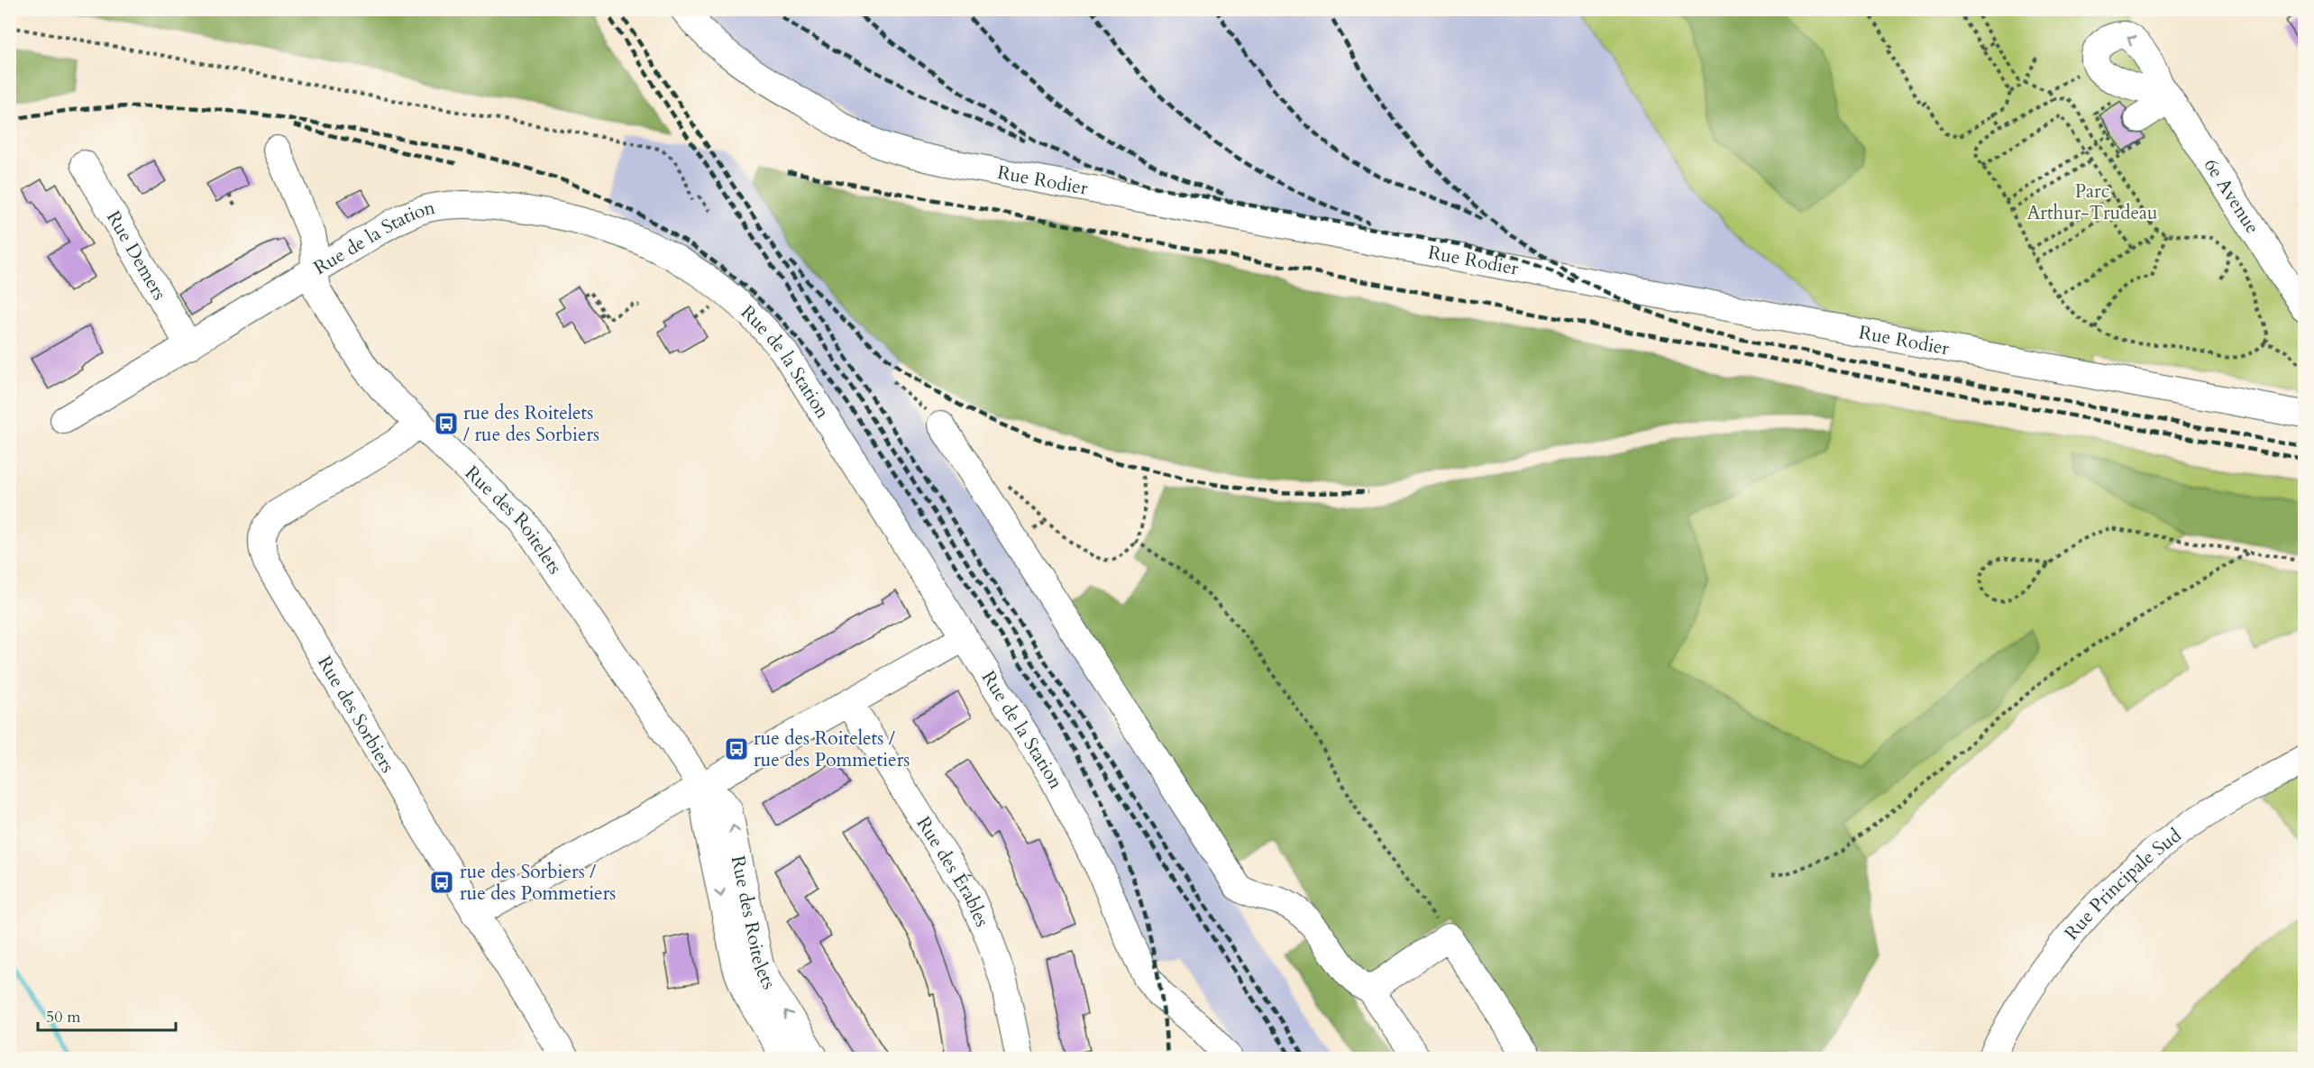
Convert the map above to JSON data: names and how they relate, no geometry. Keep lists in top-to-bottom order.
{
  "streets": {
    "street": [
      "Rue Rodier",
      "6e Avenue",
      "Rue de la Station",
      "Rue Demers",
      "Rue des Roitelets",
      "Rue des Sorbiers",
      "Rue des Érables",
      "Rue Principale Sud"
    ]
  },
  "crossings": [
    ["Rue de la Station", "Rue Demers"],
    ["Rue de la Station", "Rue des Roitelets"],
    ["Rue des Roitelets", "Rue des Sorbiers"]
  ],
  "parks": ["Parc Arthur-Trudeau"],
  "places": {
    "bus stop": ["rue des Roitelets / rue des Sorbiers", "rue des Roitelets / rue des Pommetiers", "rue des Sorbiers / rue des Pommetiers"]
  },
  "scale_bar": "50 m"
}
